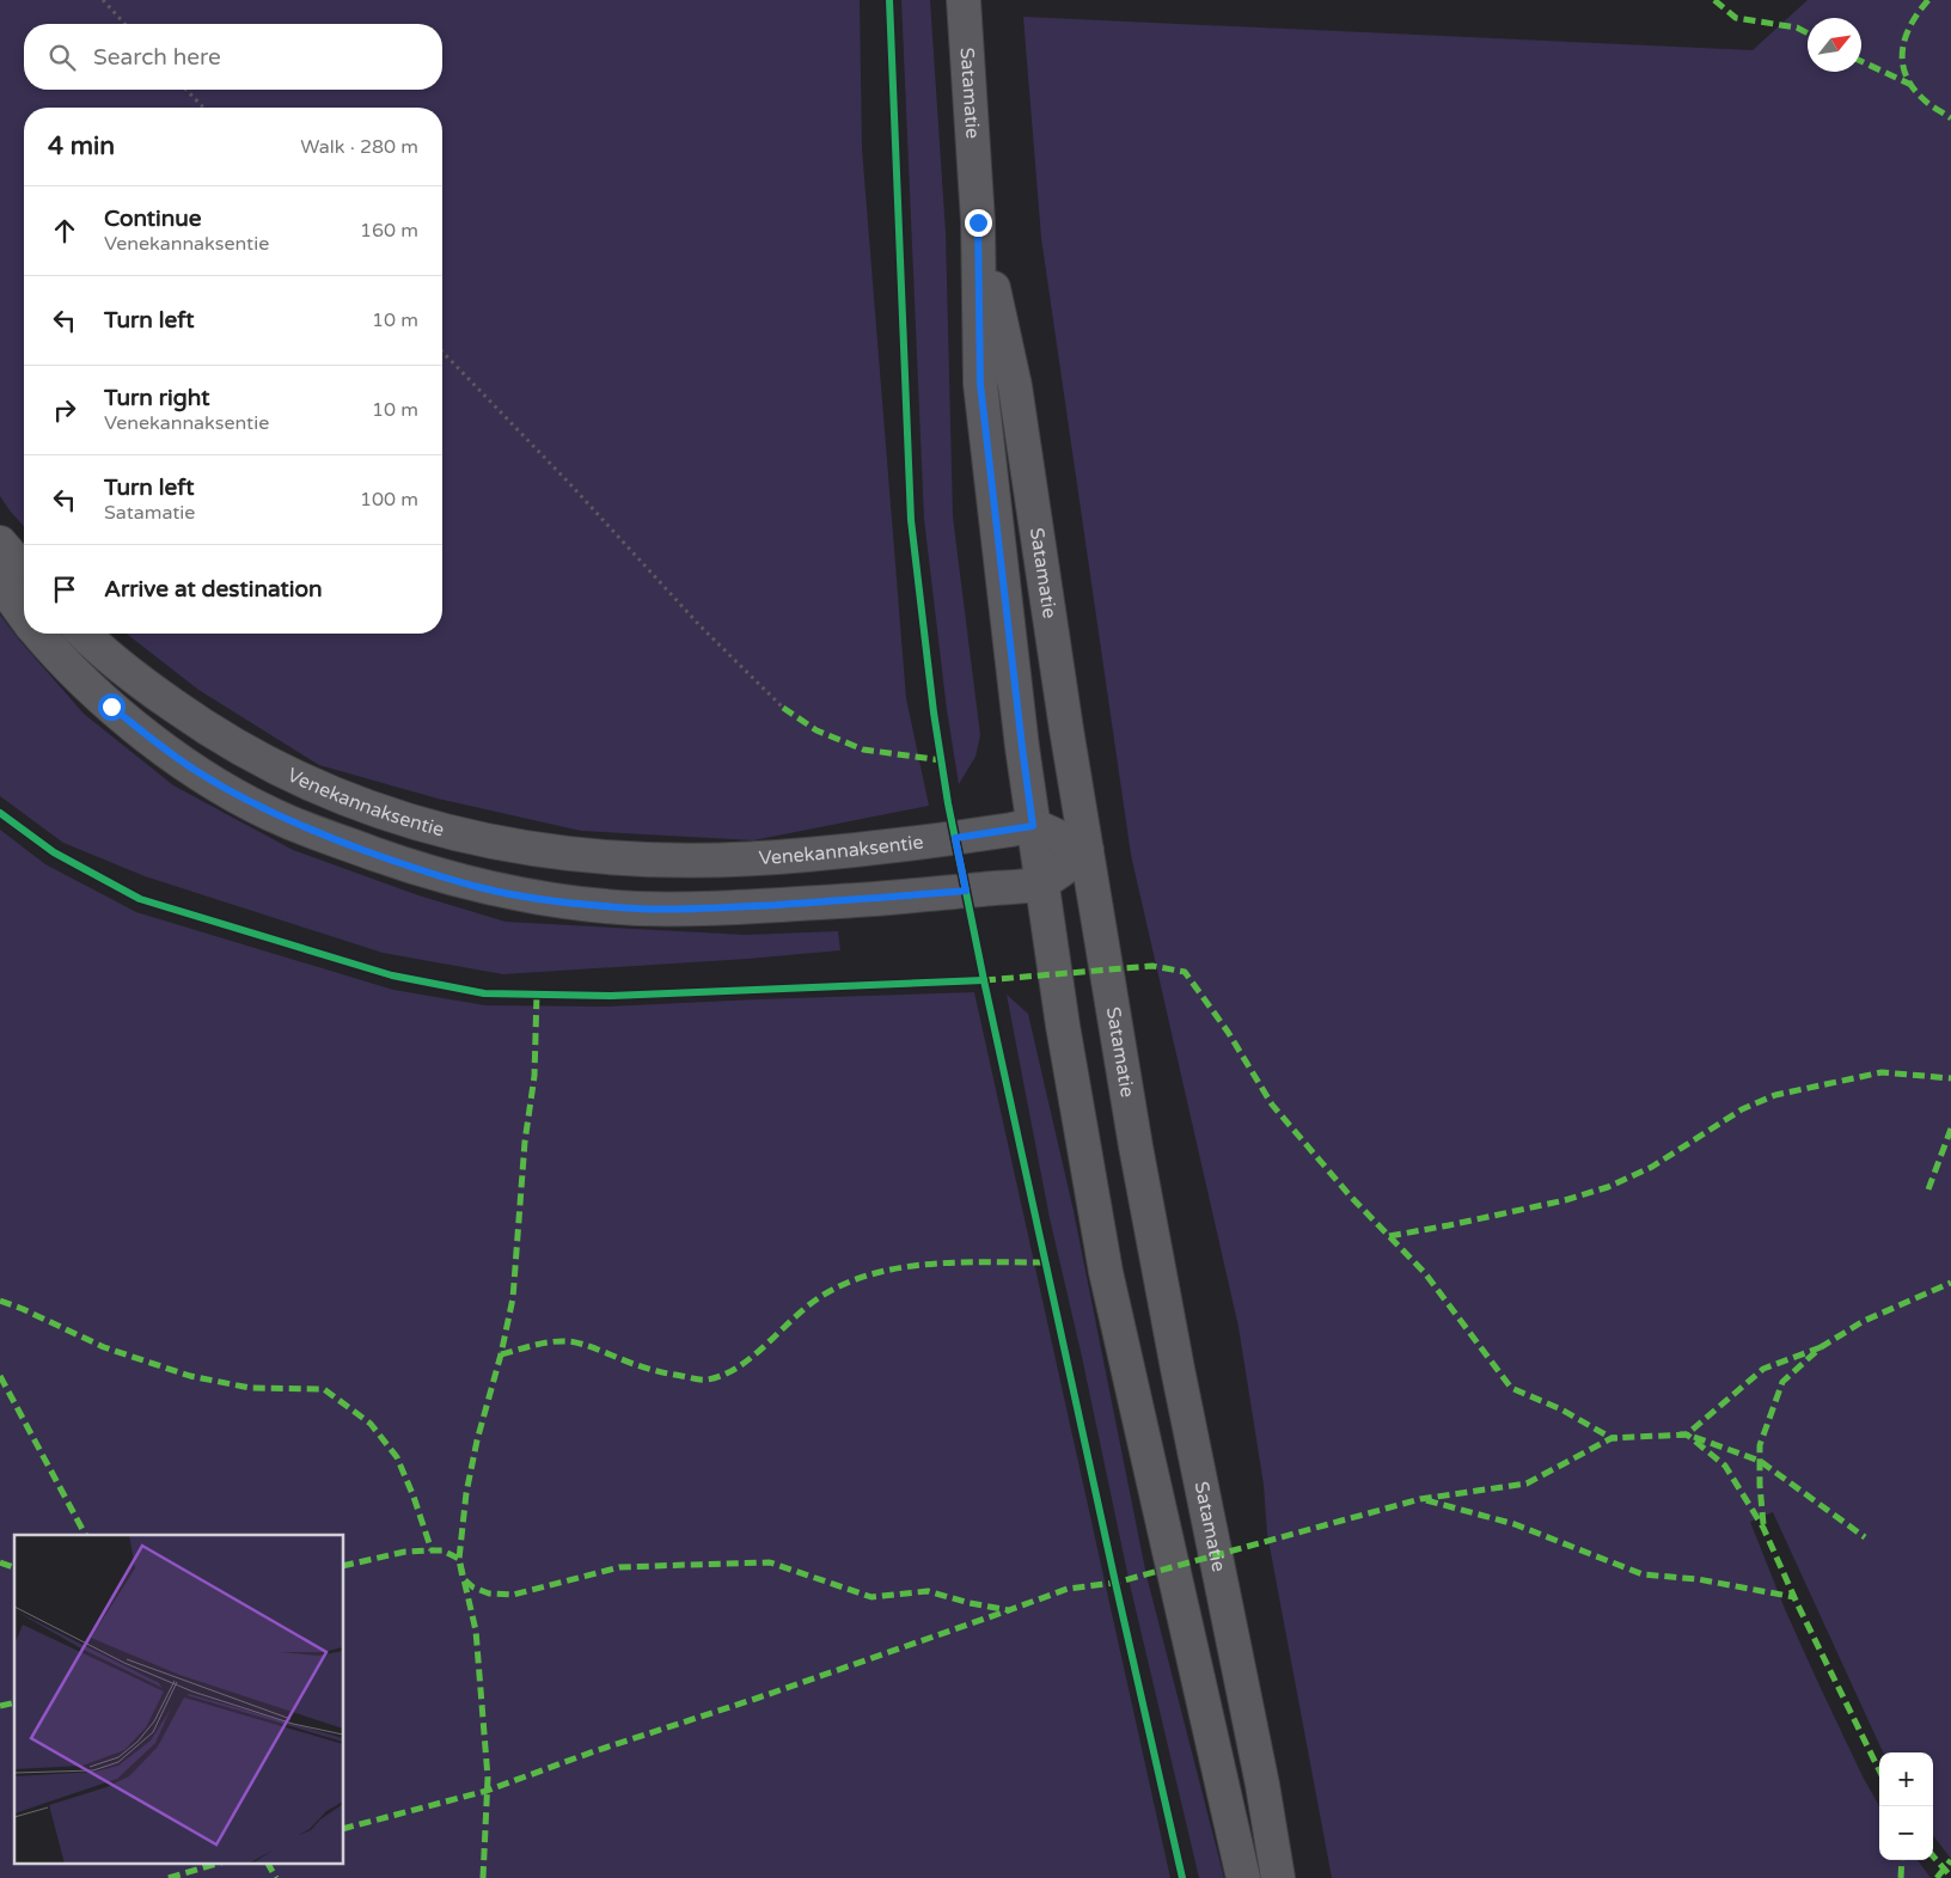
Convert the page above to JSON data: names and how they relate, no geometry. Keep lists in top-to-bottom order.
{
  "streets": {
    "main road": ["Satamatie", "Venekannaksentie"]
  },
  "crossings": [
    ["Satamatie", "Venekannaksentie"]
  ],
  "north": "top right",
  "page": {
    "search": "Search here",
    "heading": ["4 min", "Walk · 280 m"],
    "list": [
      ["Continue", "Venekannaksentie", "160 m"],
      ["Turn left", "10 m"],
      ["Turn right", "Venekannaksentie", "10 m"],
      ["Turn left", "Satamatie", "100 m"],
      "Arrive at destination"
    ],
    "map_buttons": ["+", "−"]
  }
}
